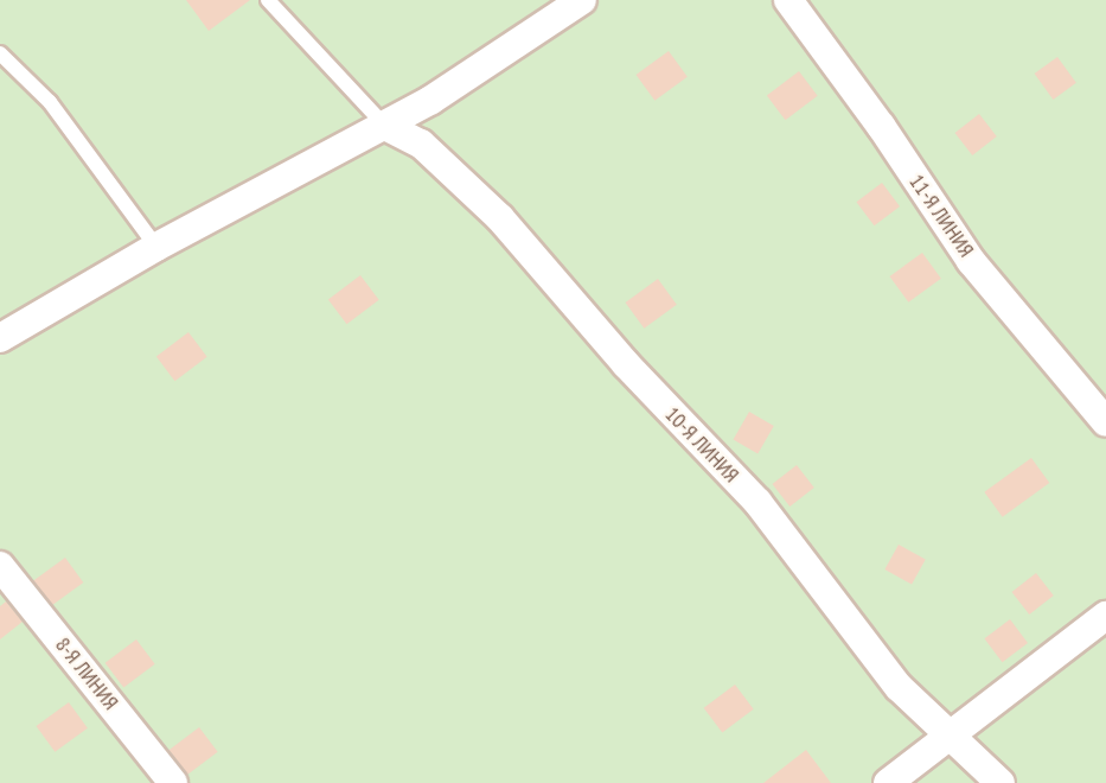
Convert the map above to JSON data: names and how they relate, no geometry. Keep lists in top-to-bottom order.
{
  "streets": {
    "street": ["11-Я ЛИНИЯ", "10-Я ЛИНИЯ", "8-Я ЛИНИЯ"]
  }
}
